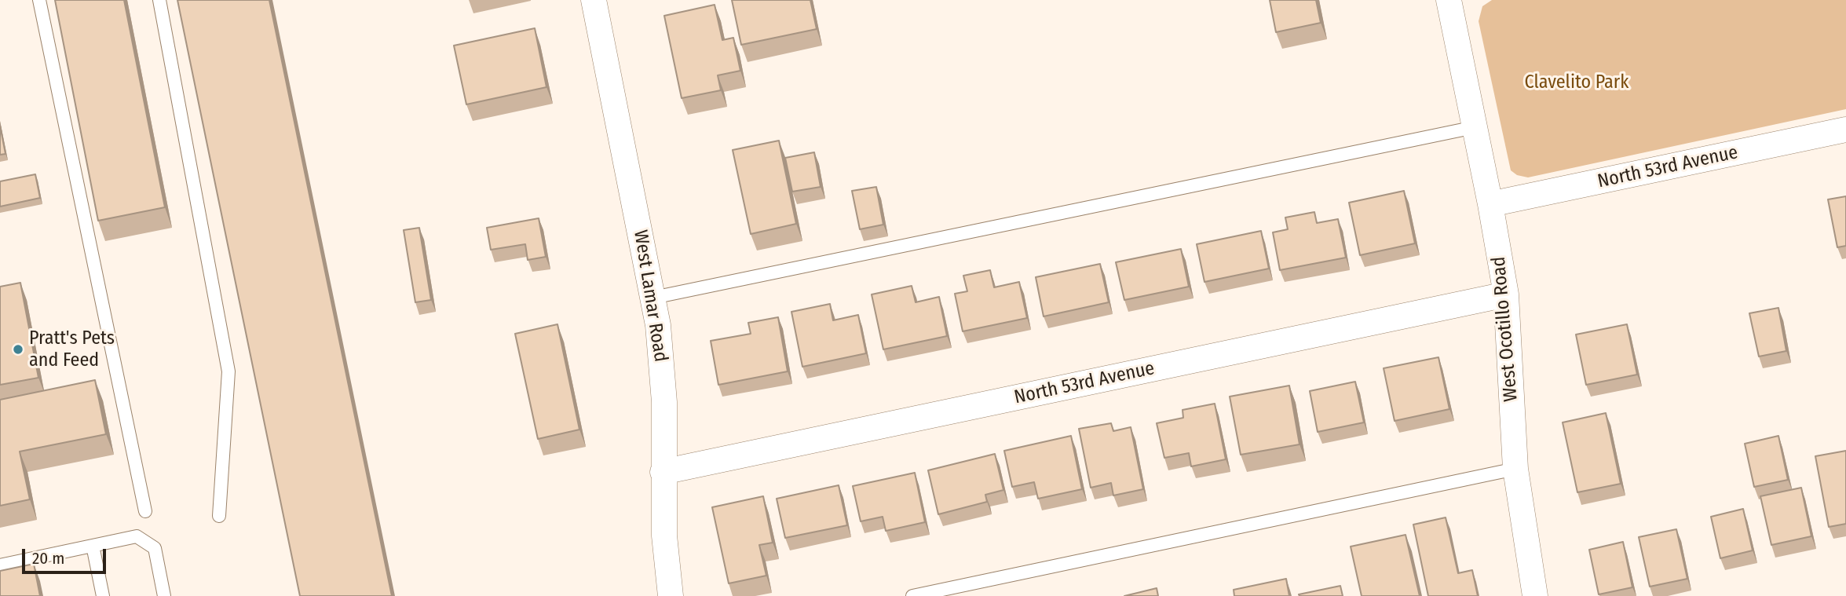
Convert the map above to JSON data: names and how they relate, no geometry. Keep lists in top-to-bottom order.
{
  "streets": {
    "street": ["North 53rd Avenue", "West Lamar Road", "West Ocotillo Road"]
  },
  "crossings": [
    ["North 53rd Avenue", "West Lamar Road"],
    ["North 53rd Avenue", "West Ocotillo Road"]
  ],
  "parks": ["Clavelito Park"],
  "places": ["Pratt's Pets and Feed"],
  "scale_bar": "20 m"
}
